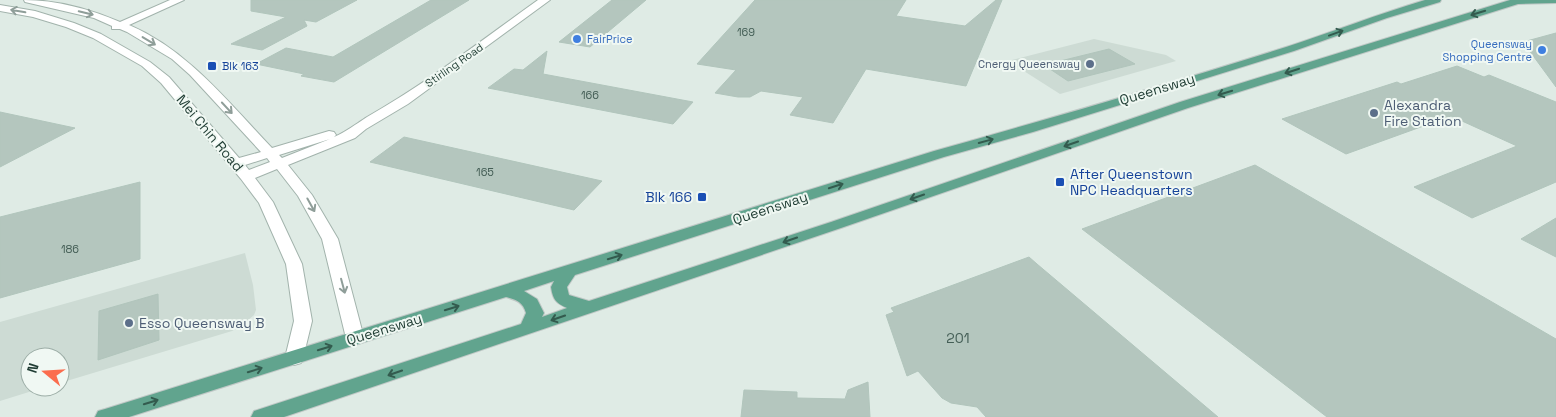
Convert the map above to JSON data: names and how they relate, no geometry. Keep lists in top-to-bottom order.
{
  "streets": {
    "main road": ["Queensway"],
    "street": ["Stirling Road", "Mei Chin Road"]
  },
  "crossings": [
    ["Stirling Road", "Mei Chin Road"],
    ["Queensway", "Mei Chin Road"]
  ],
  "places": {
    "other": [
      "FairPrice",
      "Queensway Shopping Centre",
      "Cnergy Queensway",
      "Alexandra Fire Station",
      "Esso Queensway B"
    ],
    "transit": ["Blk 163", "After Queenstown NPC Headquarters", "Blk 166"]
  },
  "house_numbers": [
    "169",
    "166",
    "165",
    "186",
    "201"
  ],
  "north": "left"
}
